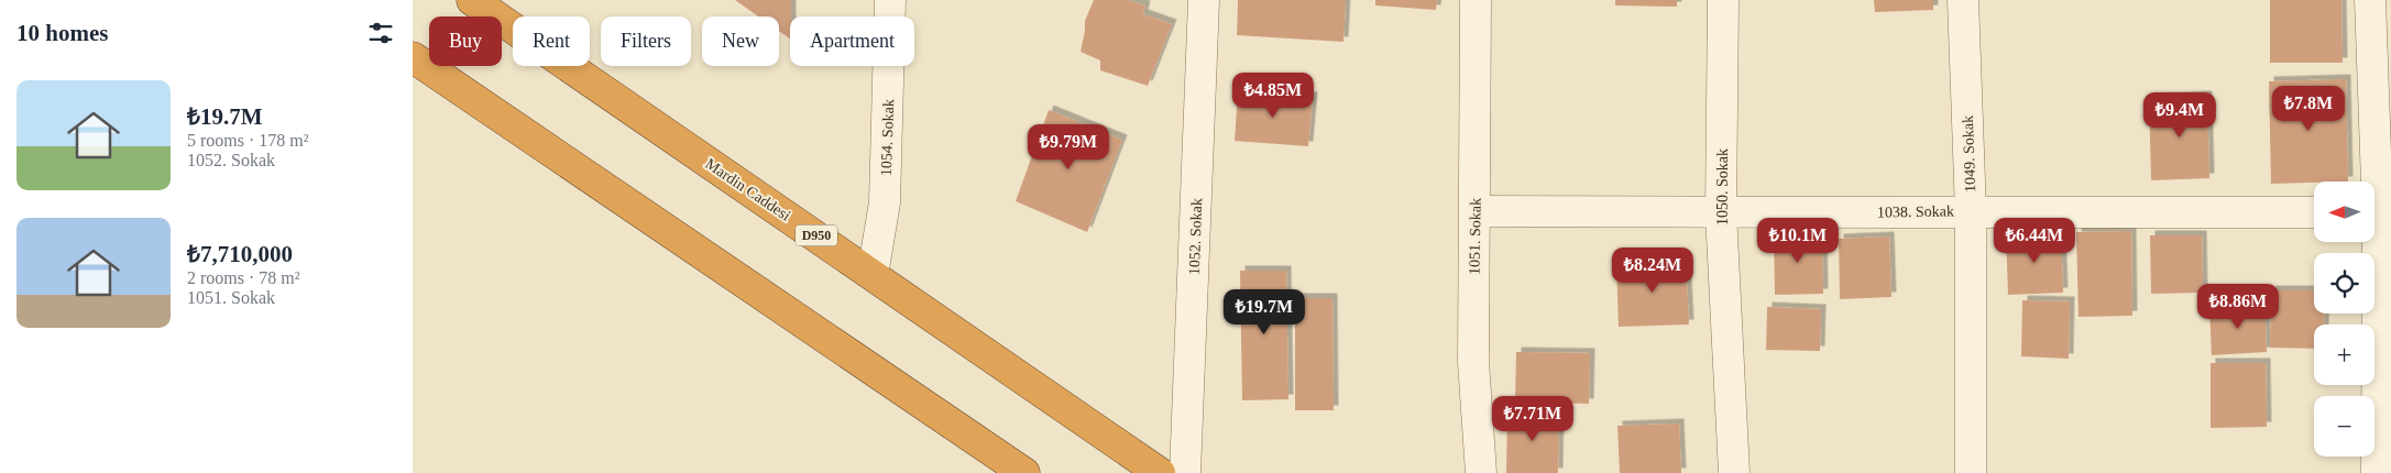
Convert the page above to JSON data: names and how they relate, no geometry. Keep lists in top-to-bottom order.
{
  "streets": {
    "highway": ["Mardin Caddesi", "D950"],
    "street": [
      "1054. Sokak",
      "1049. Sokak",
      "1050. Sokak",
      "1038. Sokak",
      "1052. Sokak",
      "1051. Sokak"
    ]
  },
  "crossings": [
    ["1054. Sokak", "Mardin Caddesi"],
    ["1049. Sokak", "1038. Sokak"],
    ["1050. Sokak", "1038. Sokak"],
    ["1038. Sokak", "1051. Sokak"]
  ],
  "north": "left",
  "page": {
    "heading": "10 homes",
    "chip": [
      "Buy",
      "Rent",
      "Filters",
      "New",
      "Apartment"
    ],
    "list": [
      {
        "name": "₺19.7M",
        "note": "5 rooms · 178 m² · 1052. Sokak"
      },
      {
        "name": "₺7,710,000",
        "note": "2 rooms · 78 m² · 1051. Sokak"
      }
    ],
    "price": [
      "₺4.85M",
      "₺7.8M",
      "₺9.4M",
      "₺9.79M",
      "₺10.1M",
      "₺6.44M",
      "₺8.24M",
      "₺8.86M",
      "₺19.7M",
      "₺7.71M"
    ],
    "map_buttons": ["+", "−"]
  }
}
